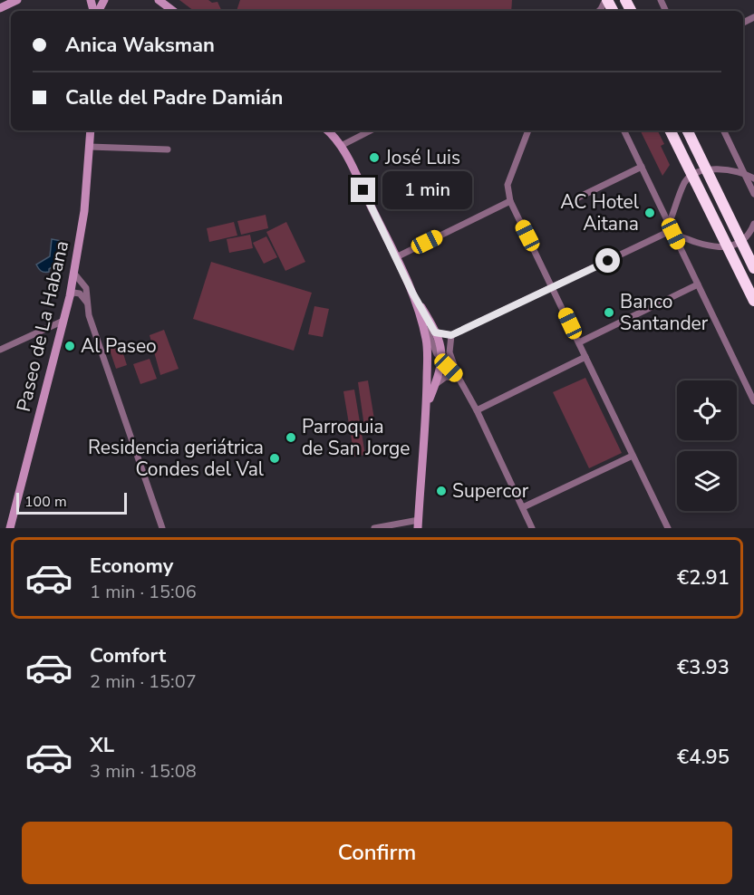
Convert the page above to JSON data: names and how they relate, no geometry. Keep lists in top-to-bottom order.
{
  "streets": {
    "street": ["Paseo de La Habana"]
  },
  "places": [
    "José Luis",
    "AC Hotel Aitana",
    "Banco Santander",
    "Al Paseo",
    "Parroquia de San Jorge",
    "Residencia geriátrica Condes del Val",
    "Supercor"
  ],
  "scale_bar": "100 m",
  "page": {
    "banner": ["Anica Waksman", "Calle del Padre Damián"],
    "bubble": "1 min",
    "scale": "100 m",
    "list": [
      {
        "name": "Economy",
        "note": "1 min · 15:06",
        "value": "€2.91"
      },
      {
        "name": "Comfort",
        "note": "2 min · 15:07",
        "value": "€3.93"
      },
      {
        "name": "XL",
        "note": "3 min · 15:08",
        "value": "€4.95"
      }
    ],
    "buttons": "Confirm"
  }
}
